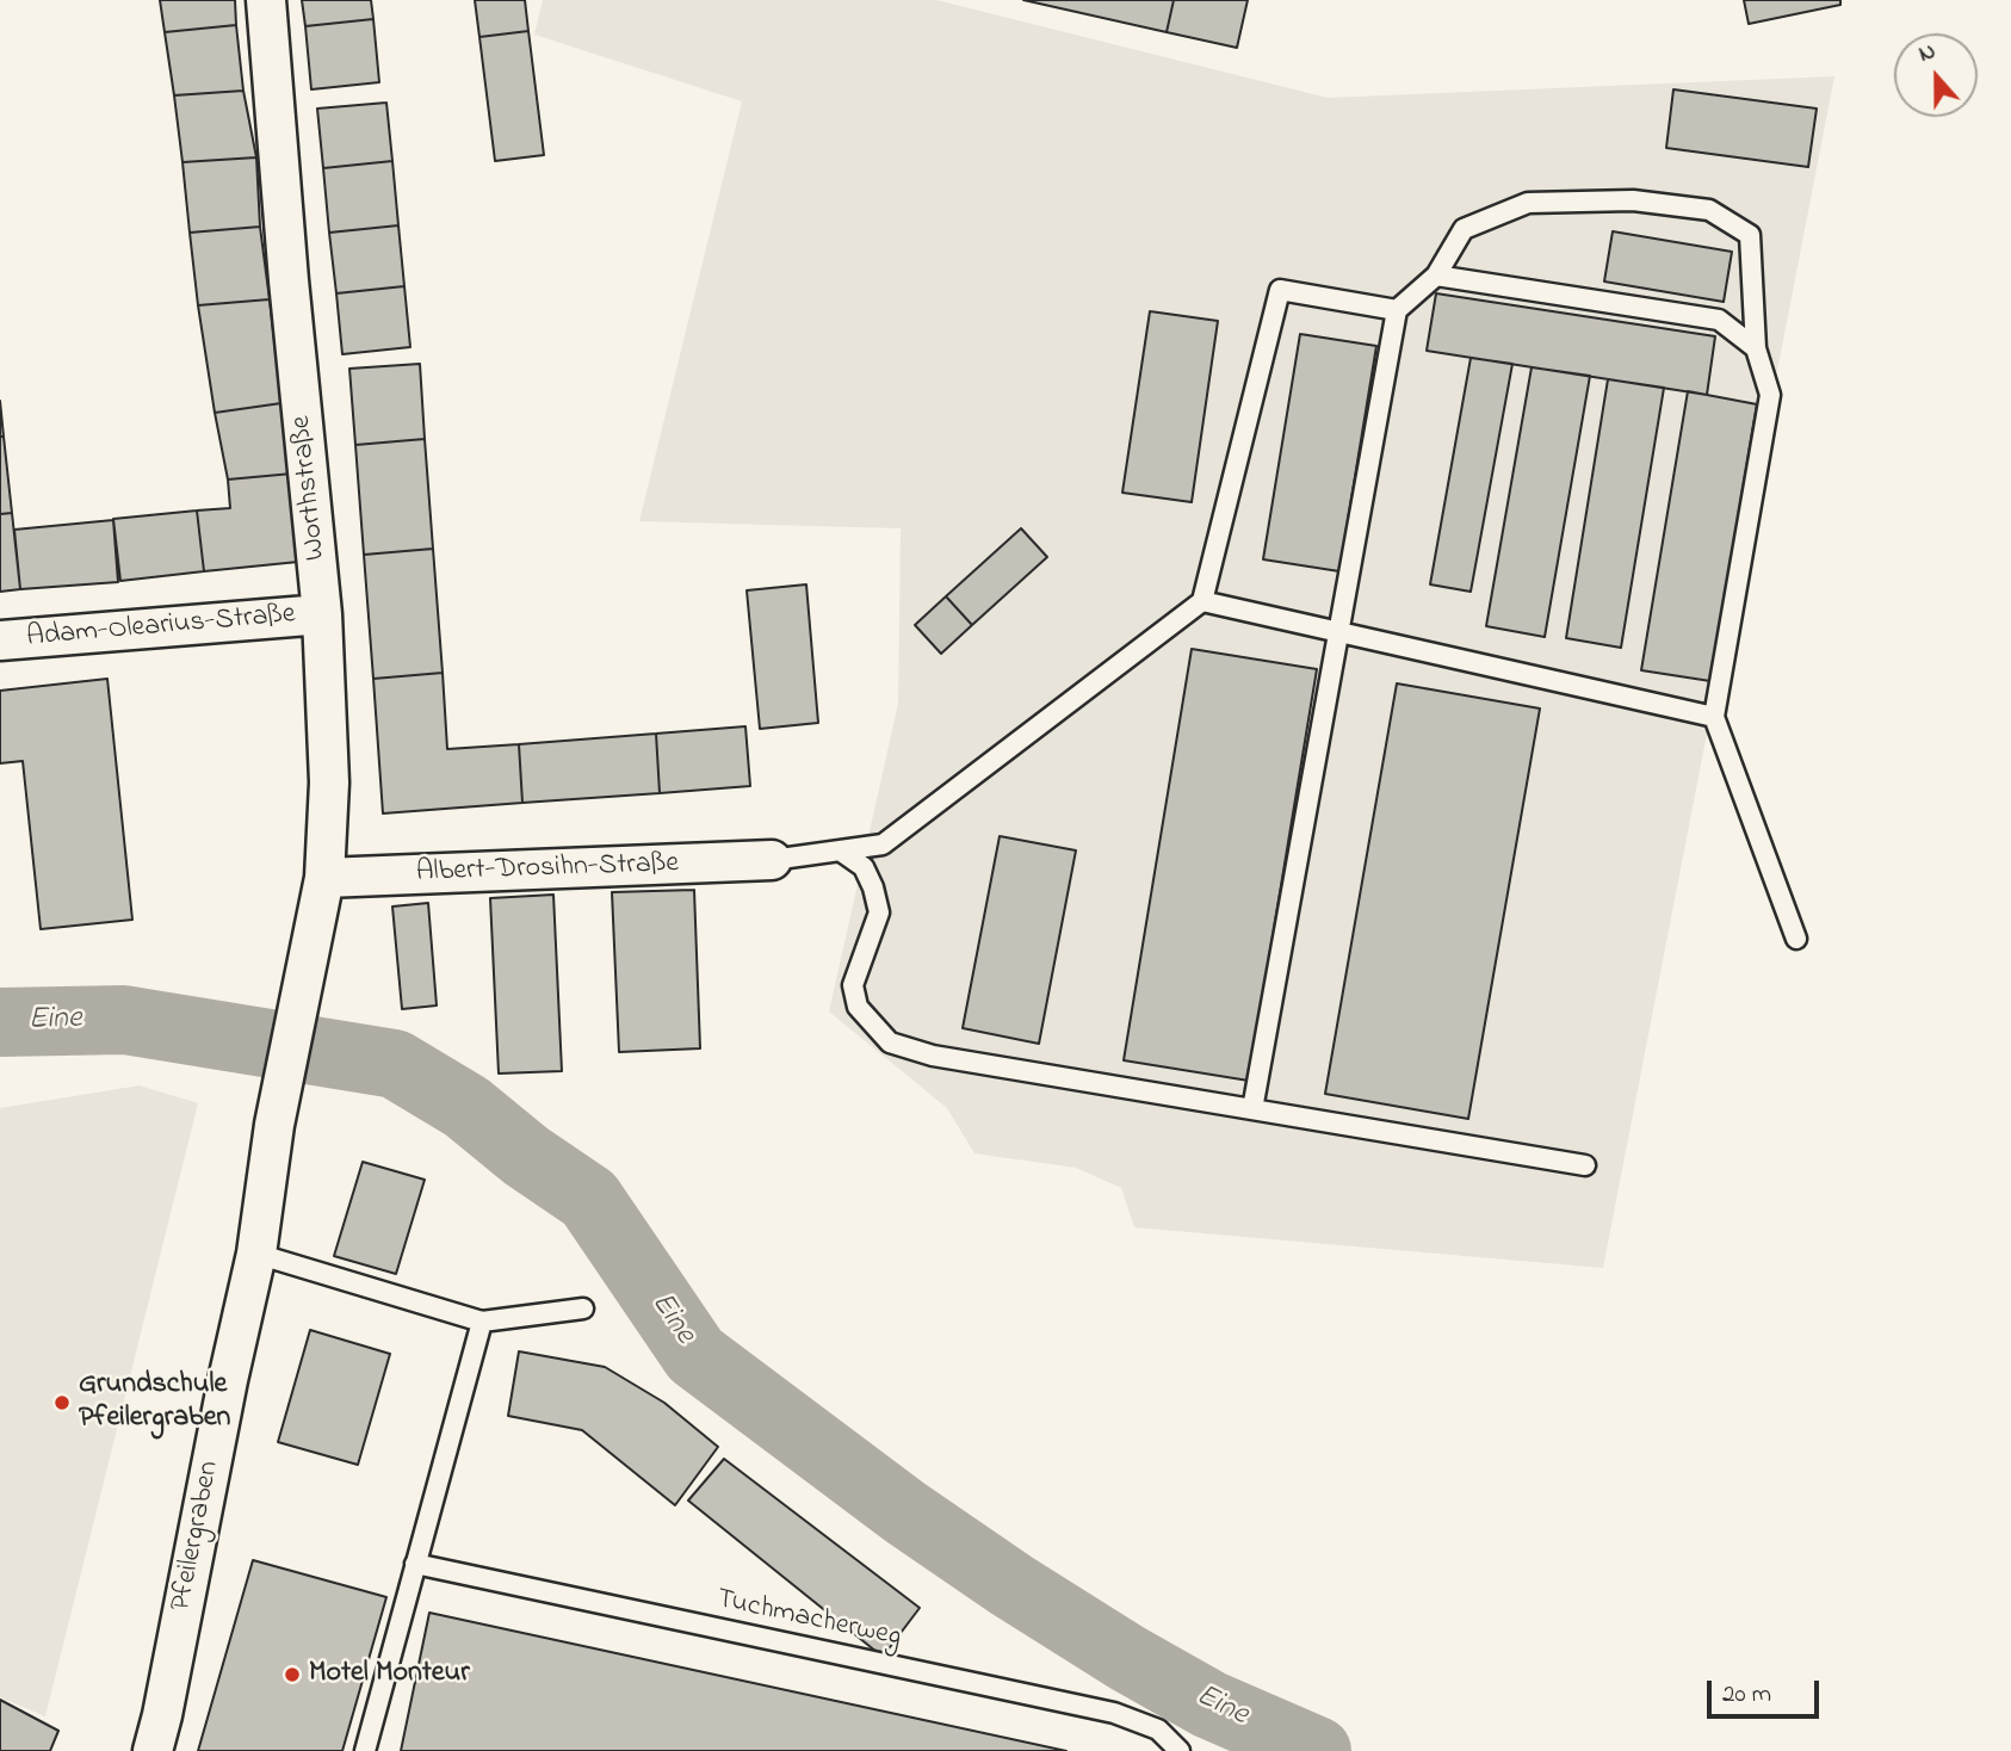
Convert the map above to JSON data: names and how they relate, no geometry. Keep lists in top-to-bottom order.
{
  "streets": {
    "street": [
      "Worthstraße",
      "Adam-Olearius-Straße",
      "Albert-Drosihn-Straße",
      "Pfeilergraben"
    ],
    "lane": ["Tuchmacherweg"]
  },
  "crossings": [
    ["Worthstraße", "Adam-Olearius-Straße"],
    ["Worthstraße", "Albert-Drosihn-Straße"],
    ["Worthstraße", "Pfeilergraben"]
  ],
  "water": ["Eine"],
  "places": ["Grundschule Pfeilergraben", "Motel Monteur"],
  "scale_bar": "20 m",
  "north": "top"
}
